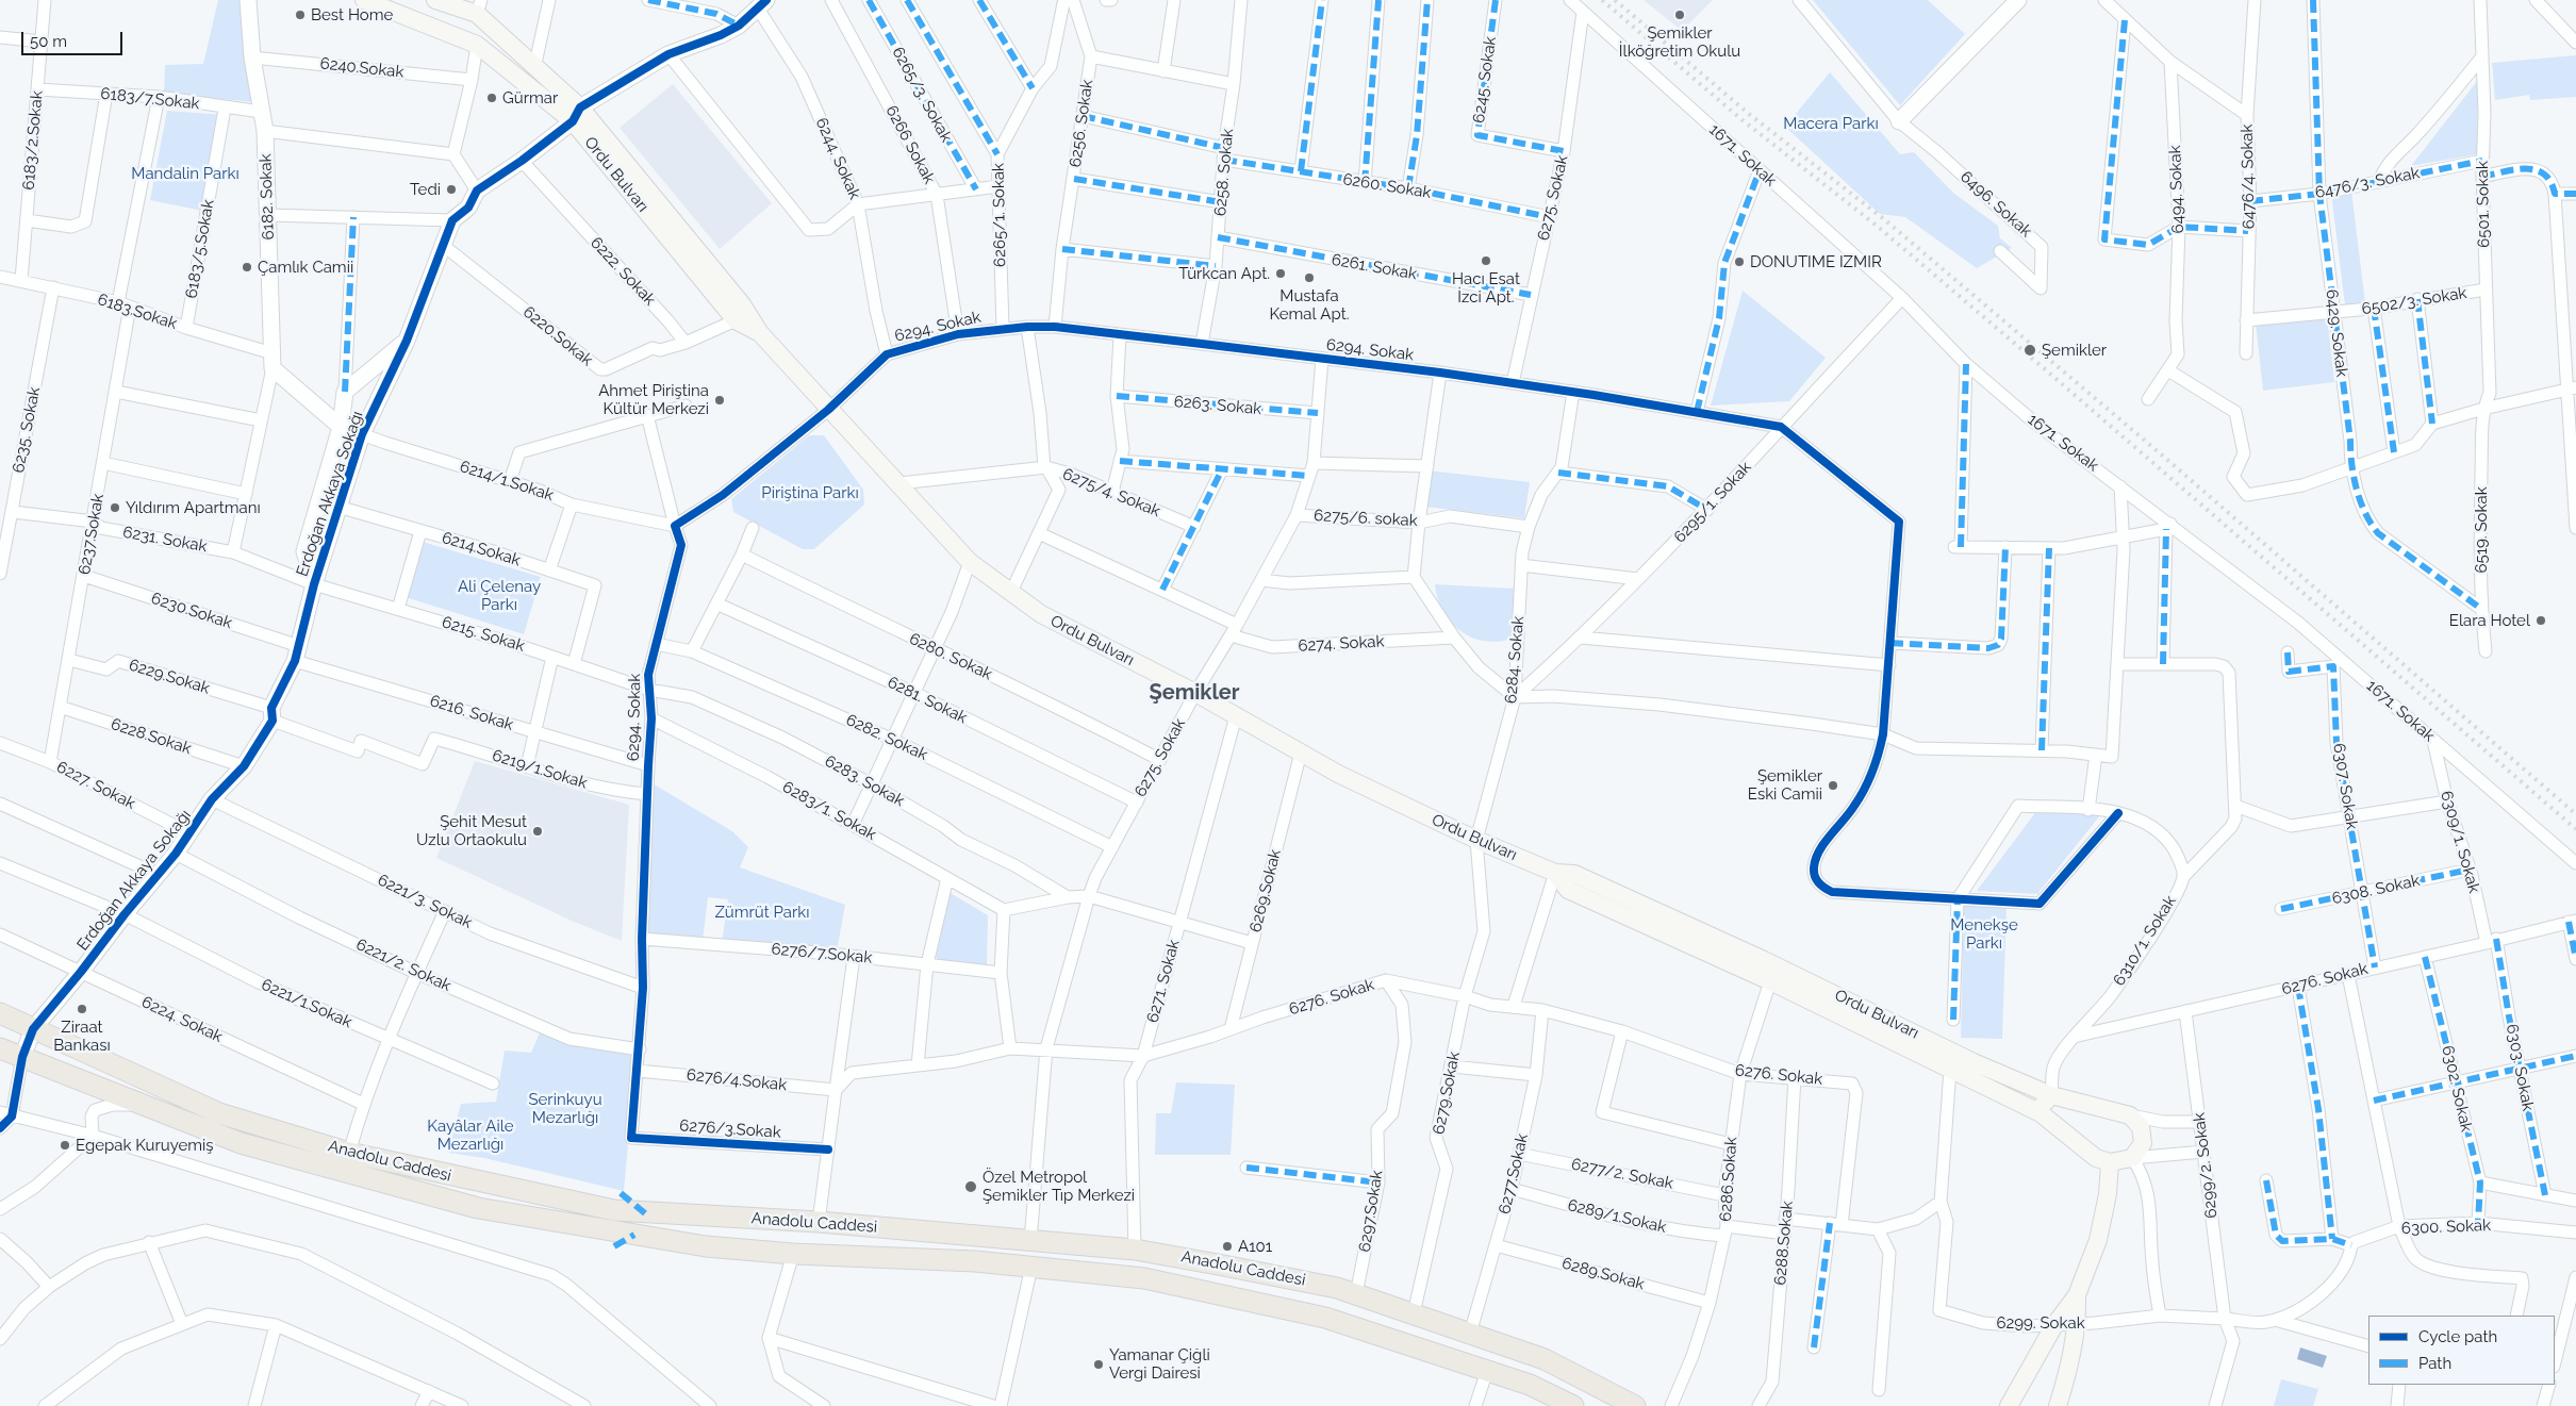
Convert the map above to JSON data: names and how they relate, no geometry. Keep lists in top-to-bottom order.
{
  "streets": {
    "highway": ["Anadolu Caddesi"],
    "main road": ["Ordu Bulvarı"],
    "street": [
      "6240.Sokak",
      "6245. Sokak",
      "6265/3. Sokak",
      "6183/7.Sokak",
      "6256. Sokak",
      "6183/2.Sokak",
      "6266 Sokak",
      "1671. Sokak",
      "6244. Sokak",
      "6258. Sokak",
      "6476/4. Sokak",
      "6476/3. Sokak",
      "6260. Sokak",
      "6494. Sokak",
      "6182. Sokak",
      "6275. Sokak",
      "6496. Sokak",
      "6501. Sokak",
      "6265/1. Sokak",
      "6183/5.Sokak",
      "6261. Sokak",
      "6222. Sokak",
      "6502/3. Sokak",
      "6183.Sokak",
      "6294. Sokak",
      "6429. Sokak",
      "6220.Sokak",
      "6263. Sokak",
      "6235. Sokak",
      "6214/1.Sokak",
      "6275/4. Sokak",
      "Erdoğan Akkaya Sokağı",
      "6295/1. Sokak",
      "6275/6. sokak",
      "6519. Sokak",
      "6237.Sokak",
      "6231. Sokak",
      "6214.Sokak",
      "6230.Sokak",
      "6215. Sokak",
      "6274. Sokak",
      "6280. Sokak",
      "6284. Sokak",
      "6229.Sokak",
      "6281. Sokak",
      "6216. Sokak",
      "6228.Sokak",
      "6282. Sokak",
      "6219/1.Sokak",
      "6283. Sokak",
      "6227. Sokak",
      "6307. Sokak",
      "6283/1. Sokak",
      "6309/1. Sokak",
      "6308. Sokak",
      "6269.Sokak",
      "6221/3. Sokak",
      "6310/1. Sokak",
      "6276/7.Sokak",
      "6221/2. Sokak",
      "6276. Sokak",
      "6271. Sokak",
      "6221/1.Sokak",
      "6224. Sokak",
      "6303. Sokak",
      "6276/4.Sokak",
      "6302. Sokak",
      "6279.Sokak",
      "6276/3.Sokak",
      "6299/2. Sokak",
      "6277.Sokak",
      "6277/2. Sokak",
      "6286.Sokak",
      "6297.Sokak",
      "6289/1.Sokak",
      "6300. Sokak",
      "6288.Sokak",
      "6289.Sokak",
      "6299. Sokak"
    ]
  },
  "crossings": [
    ["6240.Sokak", "6182. Sokak"],
    ["6245. Sokak", "6275. Sokak"],
    ["6183/7.Sokak", "6183/2.Sokak"],
    ["6183/7.Sokak", "6182. Sokak"],
    ["6183/7.Sokak", "6183/5.Sokak"],
    ["6256. Sokak", "6260. Sokak"],
    ["6256. Sokak", "6294. Sokak"],
    ["6183/2.Sokak", "6183.Sokak"],
    ["6266 Sokak", "6294. Sokak"],
    ["1671. Sokak", "6275. Sokak"],
    ["1671. Sokak", "6295/1. Sokak"],
    ["1671. Sokak", "6309/1. Sokak"],
    ["6244. Sokak", "6294. Sokak"],
    ["6244. Sokak", "Erdoğan Akkaya Sokağı"],
    ["6258. Sokak", "6260. Sokak"],
    ["6258. Sokak", "6261. Sokak"],
    ["6258. Sokak", "6294. Sokak"],
    ["Ordu Bulvarı", "6275. Sokak"],
    ["Ordu Bulvarı", "6294. Sokak"],
    ["Ordu Bulvarı", "6275/4. Sokak"],
    ["Ordu Bulvarı", "Erdoğan Akkaya Sokağı"],
    ["Ordu Bulvarı", "6284. Sokak"],
    ["Ordu Bulvarı", "6269.Sokak"],
    ["Ordu Bulvarı", "6310/1. Sokak"],
    ["Ordu Bulvarı", "6271. Sokak"],
    ["Ordu Bulvarı", "6299/2. Sokak"],
    ["Ordu Bulvarı", "6286.Sokak"],
    ["Ordu Bulvarı", "6299. Sokak"],
    ["6476/4. Sokak", "6476/3. Sokak"],
    ["6476/4. Sokak", "6502/3. Sokak"],
    ["6476/3. Sokak", "6501. Sokak"],
    ["6476/3. Sokak", "6429. Sokak"],
    ["6260. Sokak", "6275. Sokak"],
    ["6182. Sokak", "6183.Sokak"],
    ["6275. Sokak", "6261. Sokak"],
    ["6275. Sokak", "6294. Sokak"],
    ["6275. Sokak", "6263. Sokak"],
    ["6275. Sokak", "6275/6. sokak"],
    ["6275. Sokak", "6274. Sokak"],
    ["6275. Sokak", "6280. Sokak"],
    ["6275. Sokak", "6281. Sokak"],
    ["6275. Sokak", "6282. Sokak"],
    ["6275. Sokak", "6276. Sokak"],
    ["6275. Sokak", "Anadolu Caddesi"],
    ["6501. Sokak", "6502/3. Sokak"],
    ["6501. Sokak", "6519. Sokak"],
    ["6265/1. Sokak", "6294. Sokak"],
    ["6183/5.Sokak", "6183.Sokak"],
    ["6222. Sokak", "6220.Sokak"],
    ["6222. Sokak", "Erdoğan Akkaya Sokağı"],
    ["6502/3. Sokak", "6429. Sokak"],
    ["6183.Sokak", "6235. Sokak"],
    ["6183.Sokak", "6237.Sokak"],
    ["6294. Sokak", "6214/1.Sokak"],
    ["6294. Sokak", "6295/1. Sokak"],
    ["6294. Sokak", "6215. Sokak"],
    ["6294. Sokak", "6284. Sokak"],
    ["6294. Sokak", "6216. Sokak"],
    ["6294. Sokak", "6282. Sokak"],
    ["6294. Sokak", "6219/1.Sokak"],
    ["6294. Sokak", "6283. Sokak"],
    ["6294. Sokak", "6283/1. Sokak"],
    ["6294. Sokak", "6221/3. Sokak"],
    ["6294. Sokak", "6276/7.Sokak"],
    ["6294. Sokak", "6221/2. Sokak"],
    ["6294. Sokak", "6276/4.Sokak"],
    ["6294. Sokak", "6276/3.Sokak"],
    ["6429. Sokak", "6519. Sokak"],
    ["6220.Sokak", "Erdoğan Akkaya Sokağı"],
    ["6235. Sokak", "6231. Sokak"],
    ["6214/1.Sokak", "Erdoğan Akkaya Sokağı"],
    ["Erdoğan Akkaya Sokağı", "6231. Sokak"],
    ["Erdoğan Akkaya Sokağı", "6214.Sokak"],
    ["Erdoğan Akkaya Sokağı", "6230.Sokak"],
    ["Erdoğan Akkaya Sokağı", "6215. Sokak"],
    ["Erdoğan Akkaya Sokağı", "6229.Sokak"],
    ["Erdoğan Akkaya Sokağı", "6216. Sokak"],
    ["Erdoğan Akkaya Sokağı", "6228.Sokak"],
    ["Erdoğan Akkaya Sokağı", "6219/1.Sokak"],
    ["Erdoğan Akkaya Sokağı", "6227. Sokak"],
    ["Erdoğan Akkaya Sokağı", "6221/3. Sokak"],
    ["Erdoğan Akkaya Sokağı", "6221/2. Sokak"],
    ["Erdoğan Akkaya Sokağı", "6221/1.Sokak"],
    ["Erdoğan Akkaya Sokağı", "6224. Sokak"],
    ["Erdoğan Akkaya Sokağı", "Anadolu Caddesi"],
    ["6295/1. Sokak", "6284. Sokak"],
    ["6275/6. sokak", "6284. Sokak"],
    ["6237.Sokak", "6231. Sokak"],
    ["6237.Sokak", "6230.Sokak"],
    ["6237.Sokak", "6229.Sokak"],
    ["6237.Sokak", "6228.Sokak"],
    ["6237.Sokak", "6227. Sokak"],
    ["6231. Sokak", "6215. Sokak"],
    ["6214.Sokak", "6215. Sokak"],
    ["6230.Sokak", "6216. Sokak"],
    ["6215. Sokak", "6283. Sokak"],
    ["6284. Sokak", "6276. Sokak"],
    ["6284. Sokak", "6279.Sokak"],
    ["6229.Sokak", "6219/1.Sokak"],
    ["6307. Sokak", "6308. Sokak"],
    ["6307. Sokak", "6276. Sokak"],
    ["6309/1. Sokak", "6308. Sokak"],
    ["6309/1. Sokak", "6276. Sokak"],
    ["6309/1. Sokak", "6303. Sokak"],
    ["6269.Sokak", "6276. Sokak"],
    ["6310/1. Sokak", "6276. Sokak"],
    ["6276. Sokak", "6271. Sokak"],
    ["6276. Sokak", "6303. Sokak"],
    ["6276. Sokak", "6276/4.Sokak"],
    ["6276. Sokak", "6302. Sokak"],
    ["6276. Sokak", "6279.Sokak"],
    ["6276. Sokak", "6299/2. Sokak"],
    ["6276. Sokak", "6277.Sokak"],
    ["6276. Sokak", "6286.Sokak"],
    ["6276. Sokak", "6297.Sokak"],
    ["6276. Sokak", "6288.Sokak"],
    ["6271. Sokak", "Anadolu Caddesi"],
    ["6302. Sokak", "6300. Sokak"],
    ["6279.Sokak", "Anadolu Caddesi"],
    ["Anadolu Caddesi", "6277.Sokak"],
    ["Anadolu Caddesi", "6297.Sokak"],
    ["6299/2. Sokak", "6299. Sokak"],
    ["6277.Sokak", "6277/2. Sokak"],
    ["6277.Sokak", "6289/1.Sokak"],
    ["6277.Sokak", "6289.Sokak"],
    ["6277/2. Sokak", "6286.Sokak"],
    ["6286.Sokak", "6289/1.Sokak"],
    ["6286.Sokak", "6289.Sokak"],
    ["6289/1.Sokak", "6288.Sokak"]
  ],
  "districts": ["Şemikler"],
  "parks": [
    "Macera Parkı",
    "Mandalin Parkı",
    "Piriştina Parkı",
    "Ali Çelenay Parkı",
    "Zümrüt Parkı",
    "Menekşe Parkı",
    "Serinkuyu Mezarlığı",
    "Kayâlar Aile Mezarlığı"
  ],
  "places": [
    "Best Home",
    "Şemikler İlköğretim Okulu",
    "Gürmar",
    "Tedi",
    "Hacı Esat İzci Apt.",
    "DONUTIME IZMIR",
    "Çamlık Camii",
    "Türkcan Apt.",
    "Mustafa Kemal Apt.",
    "Şemikler",
    "Ahmet Piriştina Kültür Merkezi",
    "Yıldırım Apartmanı",
    "Elara Hotel",
    "Şemikler Eski Camii",
    "Şehit Mesut Uzlu Ortaokulu",
    "Ziraat Bankası",
    "Egepak Kuruyemiş",
    "Özel Metropol Şemikler Tıp Merkezi",
    "A101",
    "Yamanar Çiğli Vergi Dairesi"
  ],
  "legend": ["Cycle path", "Path"],
  "scale_bar": "50 m"
}
